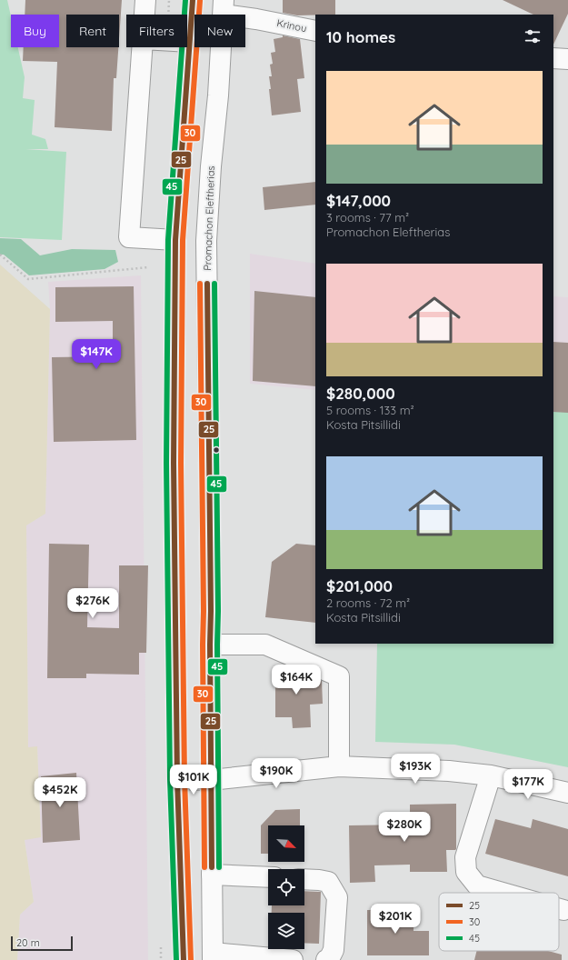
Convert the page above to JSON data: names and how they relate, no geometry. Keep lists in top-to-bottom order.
{
  "streets": {
    "main road": ["Krinou", "Promachon Eleftherias"]
  },
  "crossings": [
    ["Krinou", "Promachon Eleftherias"]
  ],
  "lines": ["transit line 25", "transit line 45", "transit line 30"],
  "legend": ["25", "30", "45"],
  "scale_bar": "20 m",
  "north": "bottom right",
  "page": {
    "chip": [
      "Buy",
      "Rent",
      "Filters",
      "New"
    ],
    "heading": "10 homes",
    "list": [
      {
        "name": "$147,000",
        "note": "3 rooms · 77 m² · Promachon Eleftherias"
      },
      {
        "name": "$280,000",
        "note": "5 rooms · 133 m² · Kosta Pitsillidi"
      },
      {
        "name": "$201,000",
        "note": "2 rooms · 72 m² · Kosta Pitsillidi"
      }
    ],
    "price": [
      "$147K",
      "$276K",
      "$164K",
      "$193K",
      "$190K",
      "$101K",
      "$177K",
      "$452K",
      "$280K",
      "$201K"
    ],
    "scale": "20 m"
  }
}
